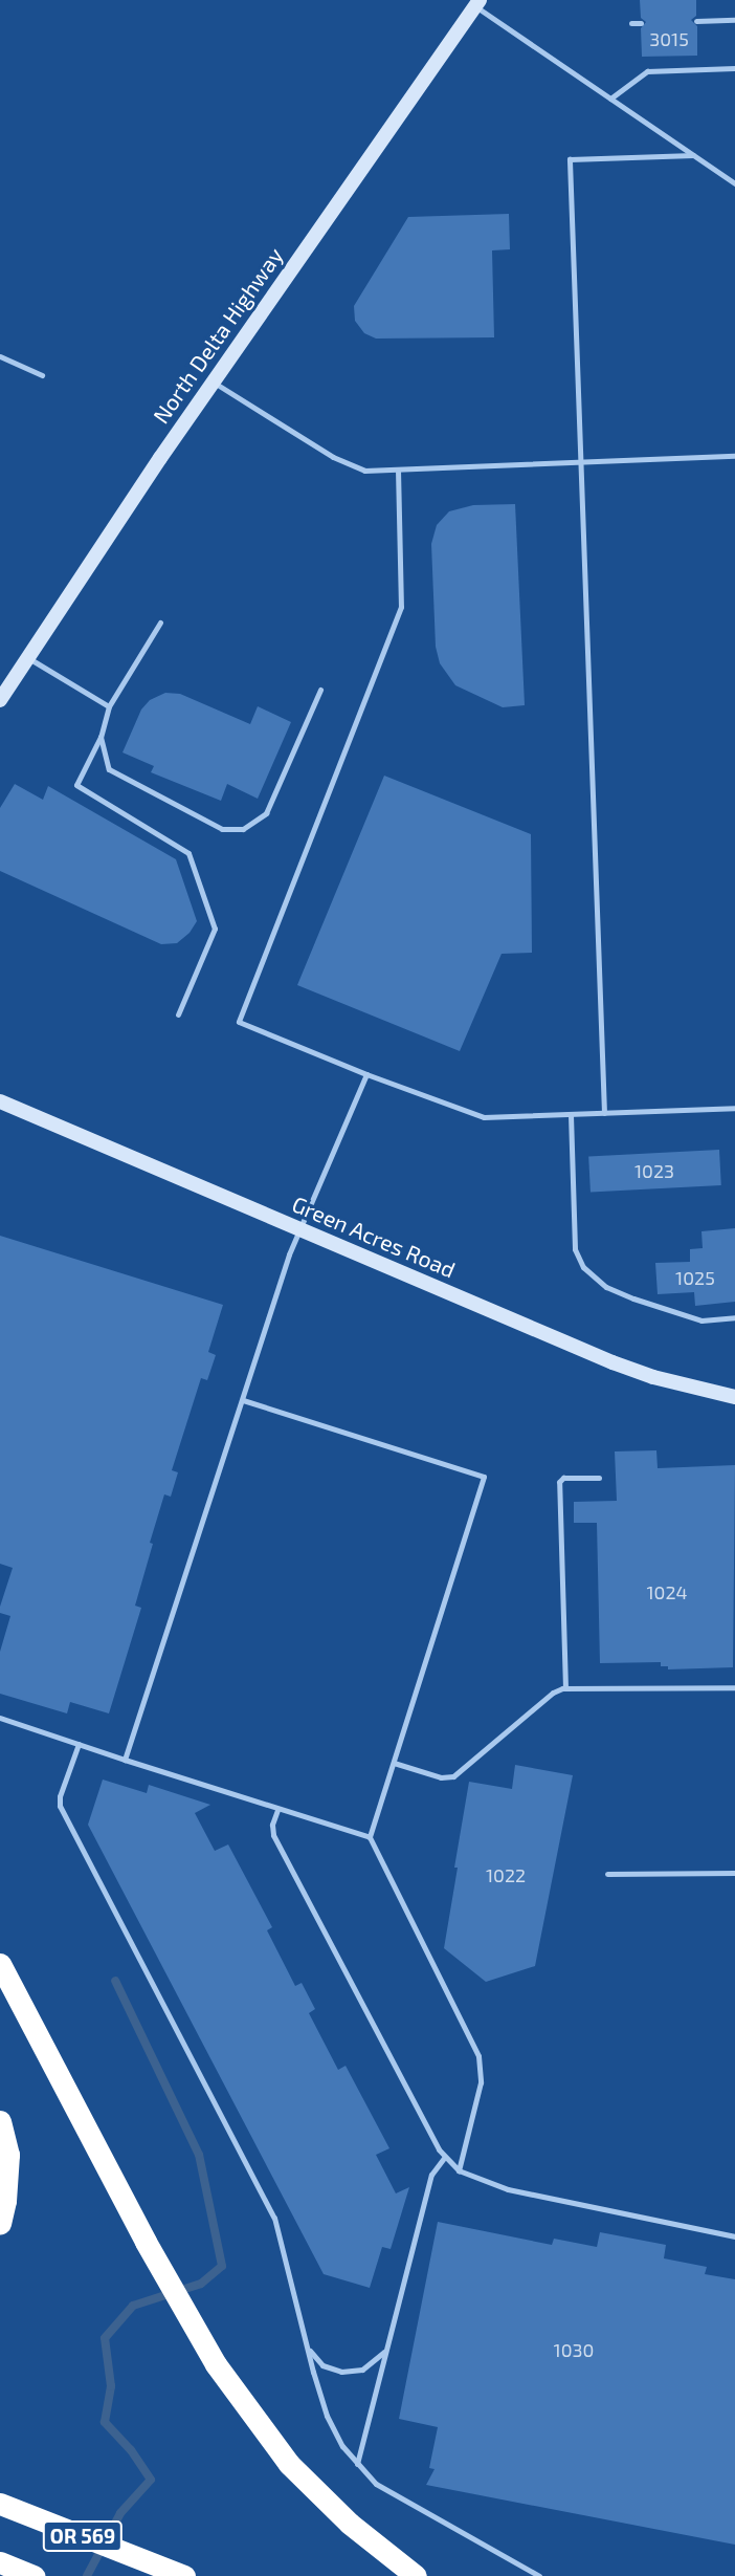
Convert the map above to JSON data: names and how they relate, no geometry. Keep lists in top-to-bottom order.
{
  "streets": {
    "highway": ["OR 569"],
    "street": ["North Delta Highway", "Green Acres Road"]
  },
  "house_numbers": [
    "3015",
    "1023",
    "1025",
    "1024",
    "1022",
    "1030"
  ]
}
